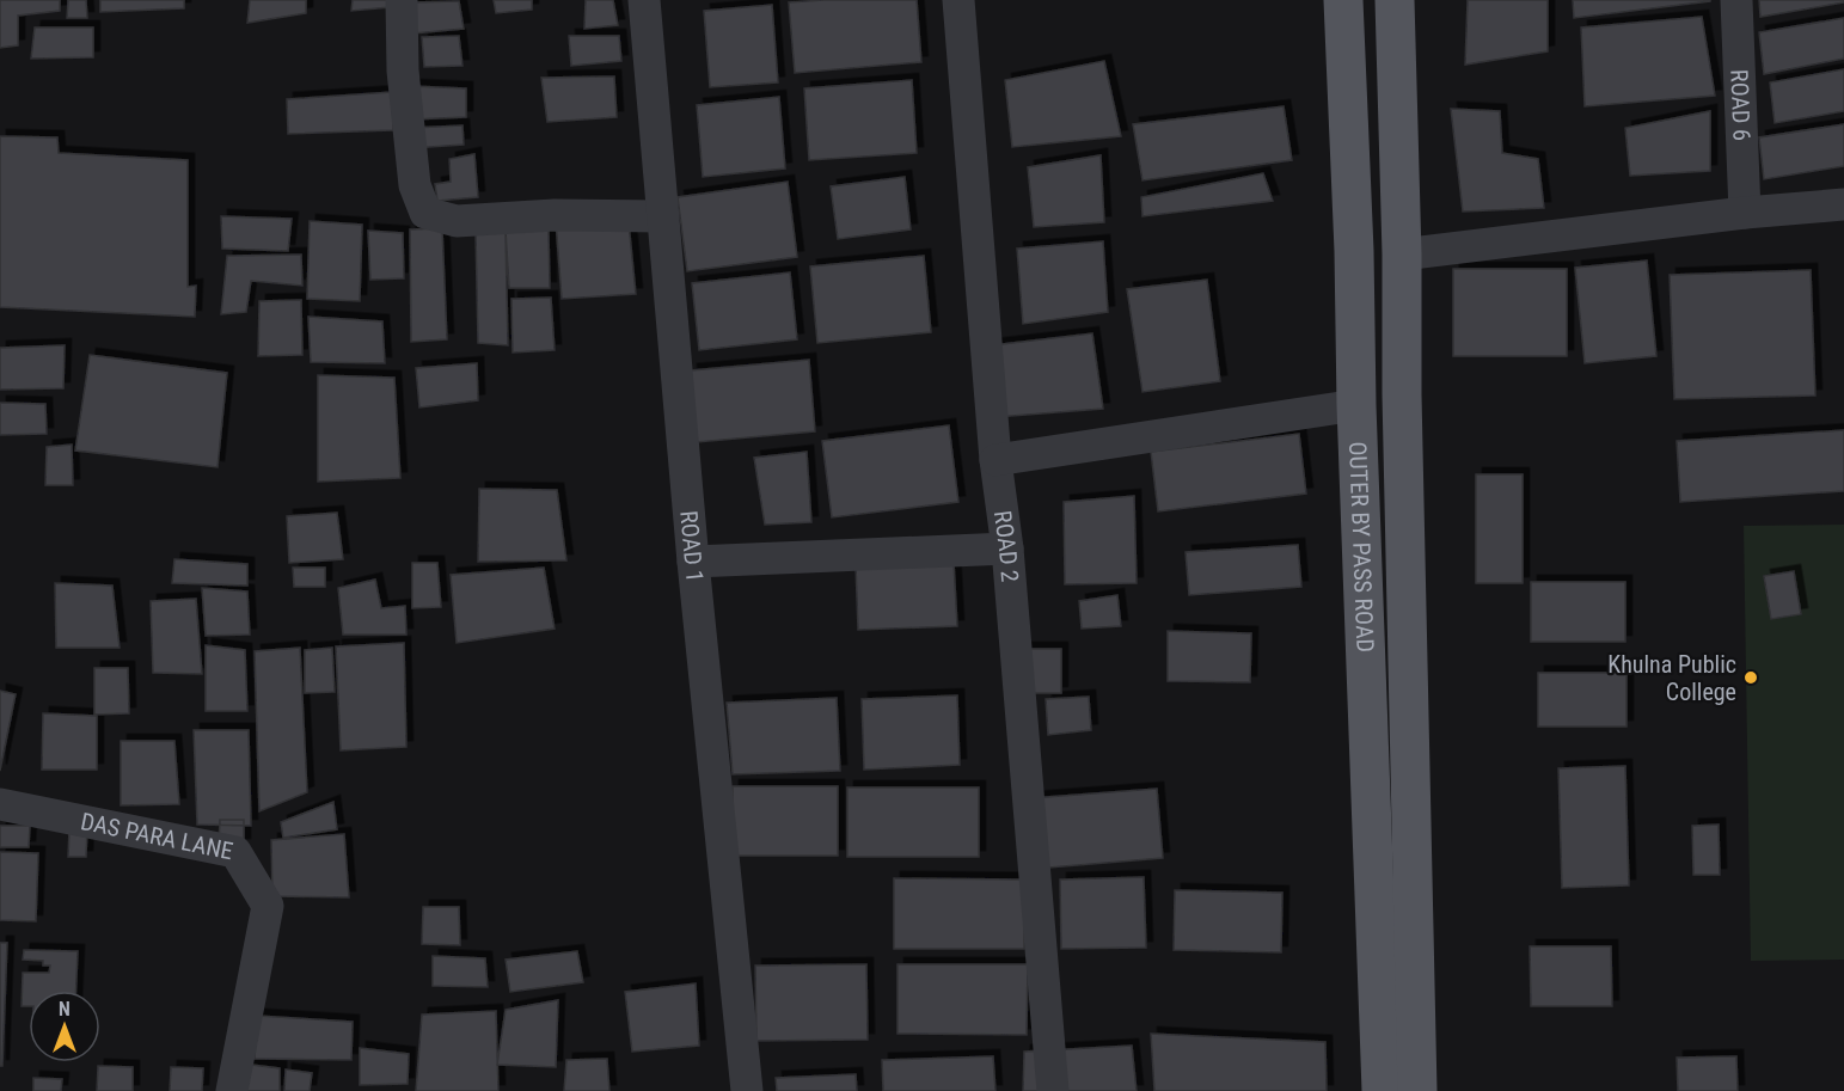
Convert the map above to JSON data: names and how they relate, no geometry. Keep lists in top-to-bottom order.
{
  "streets": {
    "main road": ["OUTER BY PASS ROAD"],
    "street": [
      "ROAD 6",
      "ROAD 2",
      "ROAD 1",
      "DAS PARA LANE"
    ]
  },
  "places": ["Khulna Public College"],
  "north": "top"
}
